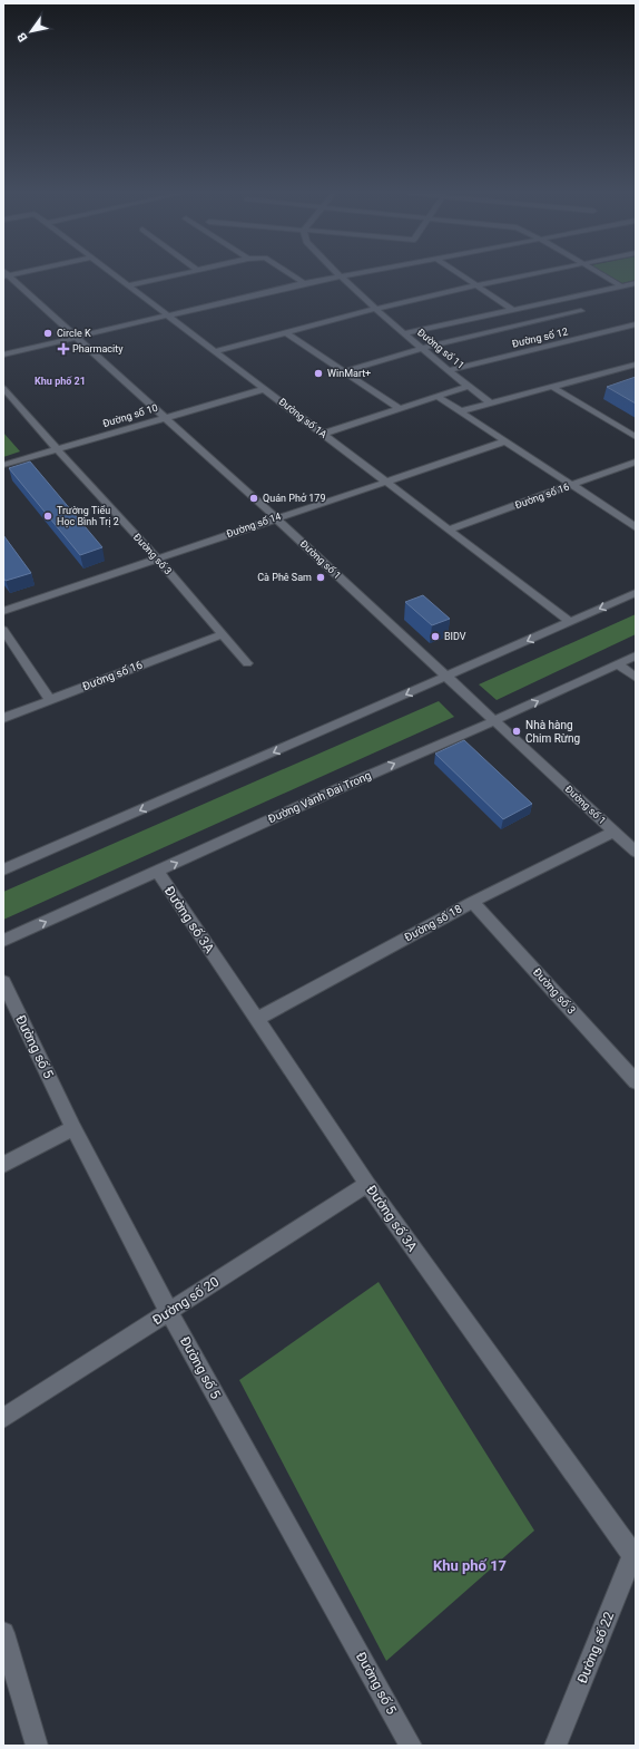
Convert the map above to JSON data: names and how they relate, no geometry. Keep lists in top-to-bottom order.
{
  "streets": {
    "street": [
      "Đường số 12",
      "Đường số 11",
      "Đường số 10",
      "Đường số 1A",
      "Đường số 16",
      "Đường số 14",
      "Đường số 3",
      "Đường số 1",
      "Đường Vành Đai Trong",
      "Đường số 3A",
      "Đường số 18",
      "Đường số 5",
      "Đường số 20",
      "Đường số 22"
    ]
  },
  "crossings": [
    ["Đường số 12", "Đường số 11"],
    ["Đường số 10", "Đường số 1A"],
    ["Đường số 10", "Đường số 3"],
    ["Đường số 10", "Đường số 1"],
    ["Đường số 1A", "Đường số 16"],
    ["Đường số 1A", "Đường số 14"],
    ["Đường số 16", "Đường số 3"],
    ["Đường số 14", "Đường số 3"],
    ["Đường số 14", "Đường số 1"],
    ["Đường số 3", "Đường số 18"],
    ["Đường số 1", "Đường Vành Đai Trong"],
    ["Đường số 1", "Đường số 18"],
    ["Đường Vành Đai Trong", "Đường số 3A"],
    ["Đường số 3A", "Đường số 18"],
    ["Đường số 3A", "Đường số 20"],
    ["Đường số 3A", "Đường số 22"],
    ["Đường số 5", "Đường số 20"]
  ],
  "districts": ["Khu phố 21", "Khu phố 17"],
  "places": {
    "other": [
      "Circle K",
      "WinMart+",
      "Quán Phở 179",
      "Trường Tiểu Học Bình Trị 2",
      "Cà Phê Sam",
      "BIDV",
      "Nhà hàng Chim Rừng"
    ],
    "health": ["Pharmacity"]
  },
  "north": "bottom left"
}
